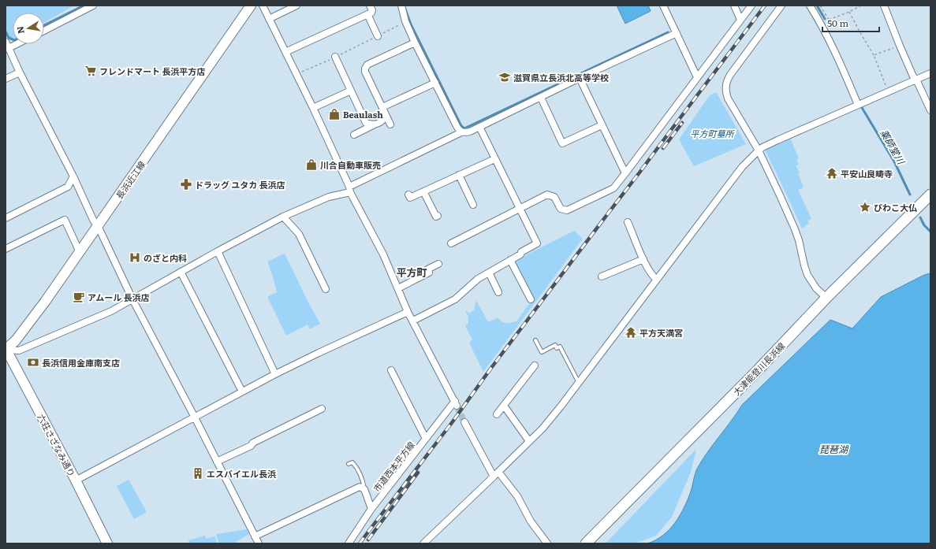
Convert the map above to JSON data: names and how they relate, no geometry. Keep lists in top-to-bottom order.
{
  "streets": {
    "main road": ["長浜近江線", "大津能登川長浜線", "六荘さざなみ通り"],
    "street": ["市道西本平方線"]
  },
  "crossings": [
    ["長浜近江線", "六荘さざなみ通り"]
  ],
  "districts": ["平方町"],
  "water": ["薬師堂川", "琵琶湖"],
  "parks": ["平方町墓所"],
  "places": {
    "supermarket": ["フレンドマート 長浜平方店"],
    "school or university": ["滋賀県立長浜北高等学校"],
    "shop": ["Beaulash", "川合自動車販売"],
    "temple": ["平安山良畴寺", "平方天満宮"],
    "pharmacy": ["ドラッグ ユタカ 長浜店"],
    "place": ["びわこ大仏"],
    "hospital": ["のざと内科"],
    "cafe": ["アムール 長浜店"],
    "bank": ["長浜信用金庫南支店"],
    "building": ["エスバイエル長浜"]
  },
  "scale_bar": "50 m",
  "north": "left"
}
